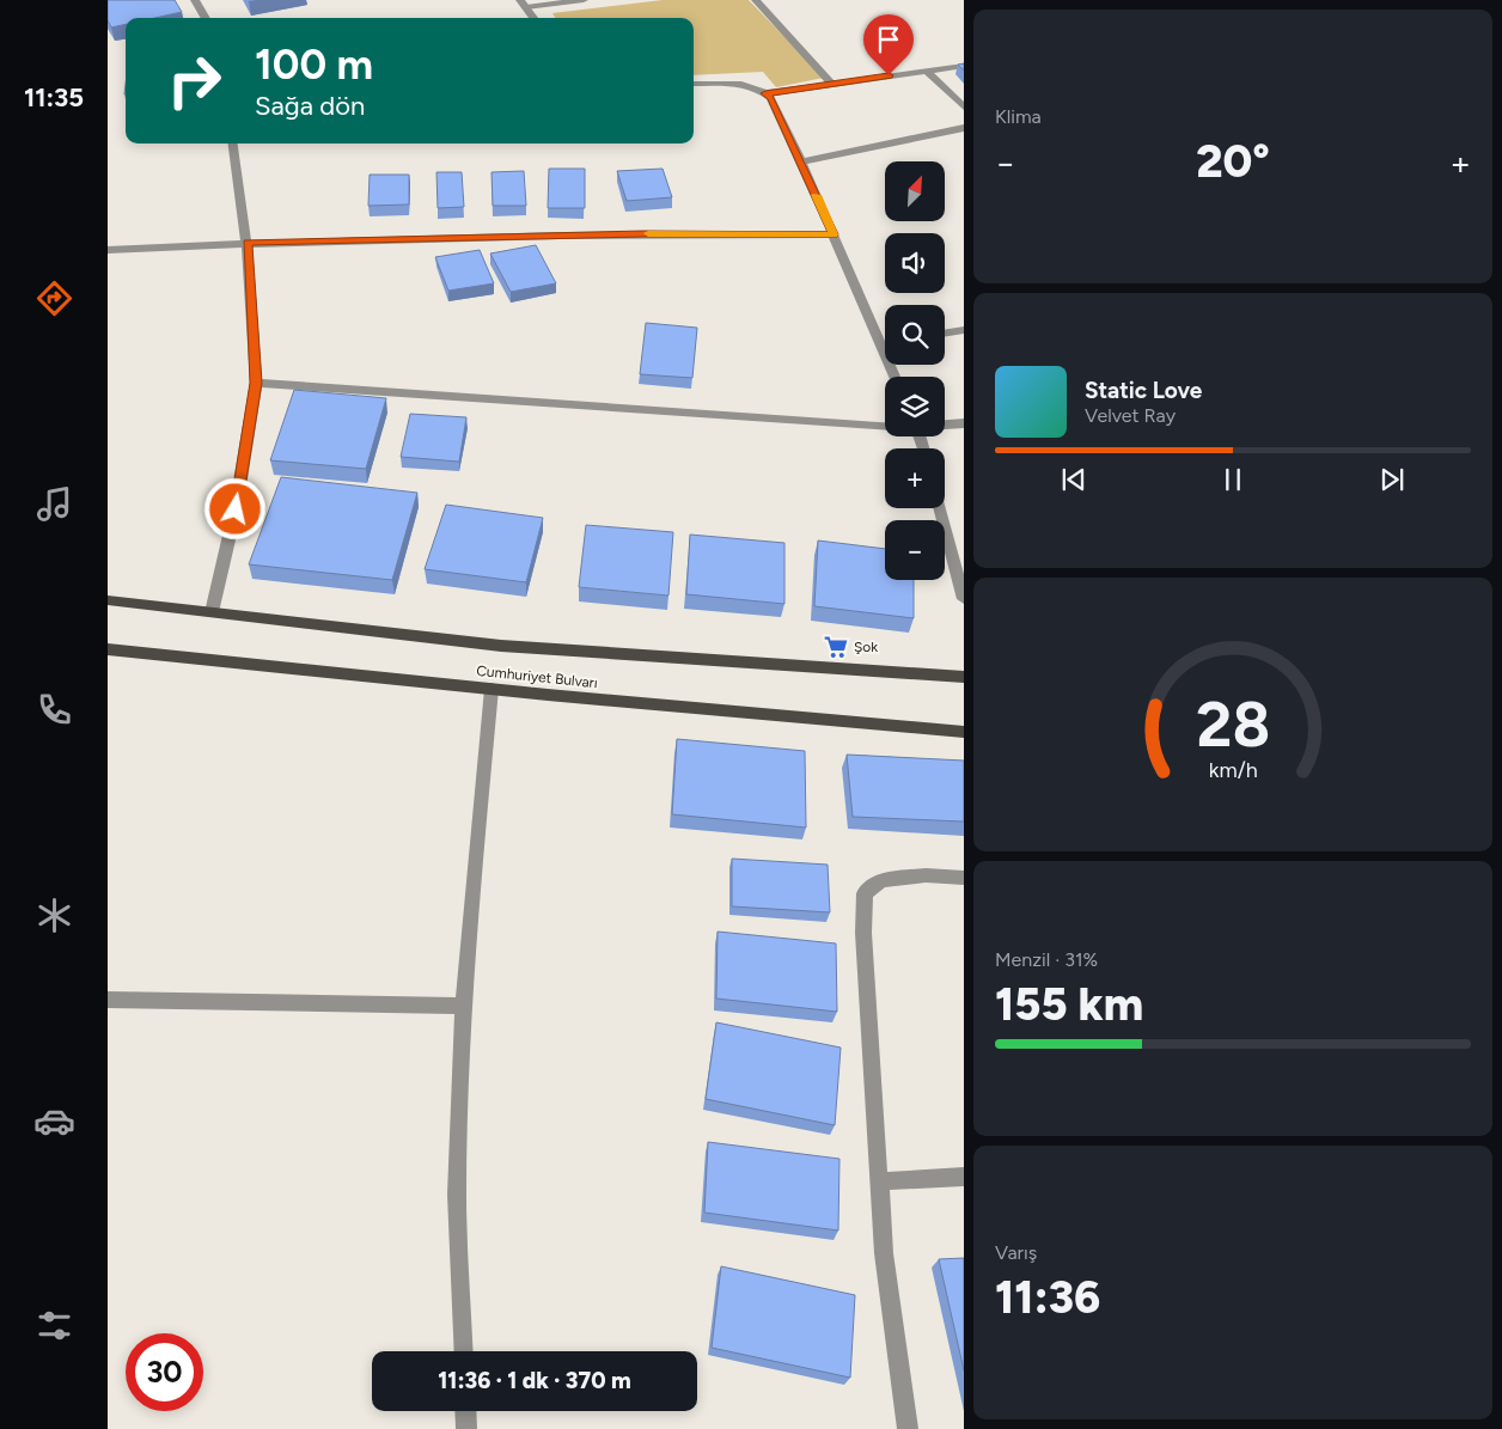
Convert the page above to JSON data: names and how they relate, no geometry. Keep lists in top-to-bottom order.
{
  "streets": {
    "main road": ["Cumhuriyet Bulvarı"]
  },
  "places": {
    "supermarket": ["Şok"]
  },
  "north": "top right",
  "page": {
    "tabs": "11:35",
    "tile": [
      "Klima",
      ["Menzil · 31%", "155 km"],
      ["Varış", "11:36"]
    ],
    "turn": ["100 m", "Sağa dön"],
    "heat": ["−", "20°", "+"],
    "map_buttons": ["+", "−"],
    "song": ["Static Love", "Velvet Ray"],
    "limit": "30",
    "trip": "11:36 · 1 dk · 370 m",
    "gauge": ["28", "km/h"]
  }
}
